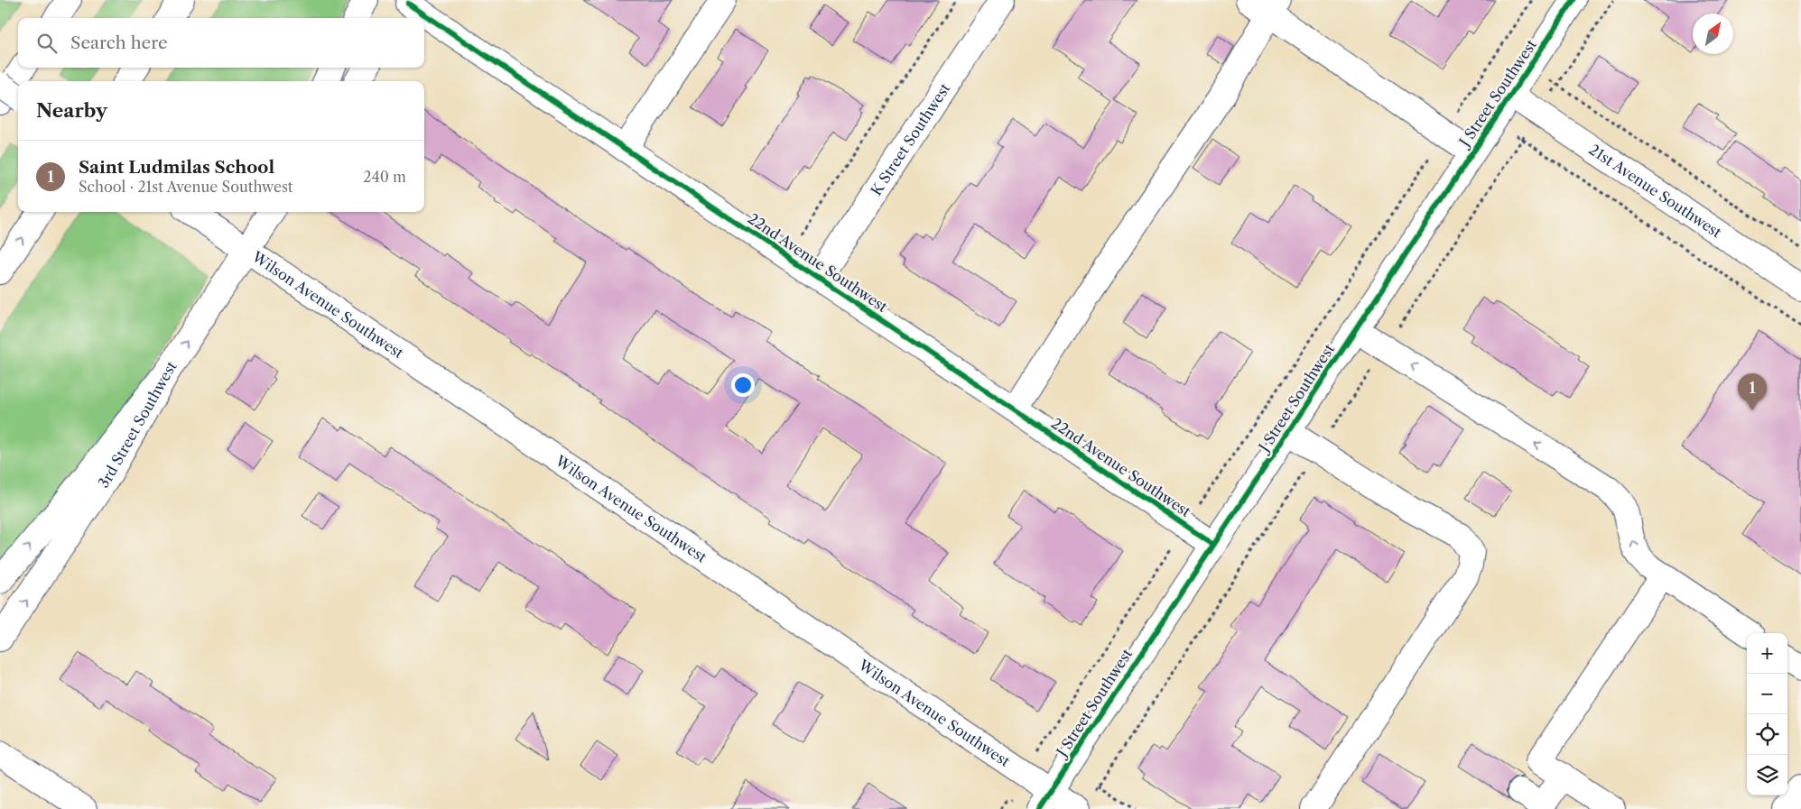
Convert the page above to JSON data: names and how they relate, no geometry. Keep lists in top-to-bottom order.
{
  "streets": {
    "main road": [
      "J Street Southwest",
      "K Street Southwest",
      "21st Avenue Southwest",
      "22nd Avenue Southwest",
      "Wilson Avenue Southwest",
      "3rd Street Southwest"
    ]
  },
  "crossings": [
    ["J Street Southwest", "21st Avenue Southwest"],
    ["J Street Southwest", "22nd Avenue Southwest"],
    ["J Street Southwest", "Wilson Avenue Southwest"],
    ["K Street Southwest", "22nd Avenue Southwest"],
    ["Wilson Avenue Southwest", "3rd Street Southwest"]
  ],
  "north": "top right",
  "page": {
    "search": "Search here",
    "heading": "Nearby",
    "list": [
      {
        "mark": "1",
        "name": "Saint Ludmilas School",
        "note": "School · 21st Avenue Southwest",
        "value": "240 m"
      }
    ],
    "pins": "1",
    "map_buttons": ["+", "−"]
  }
}
